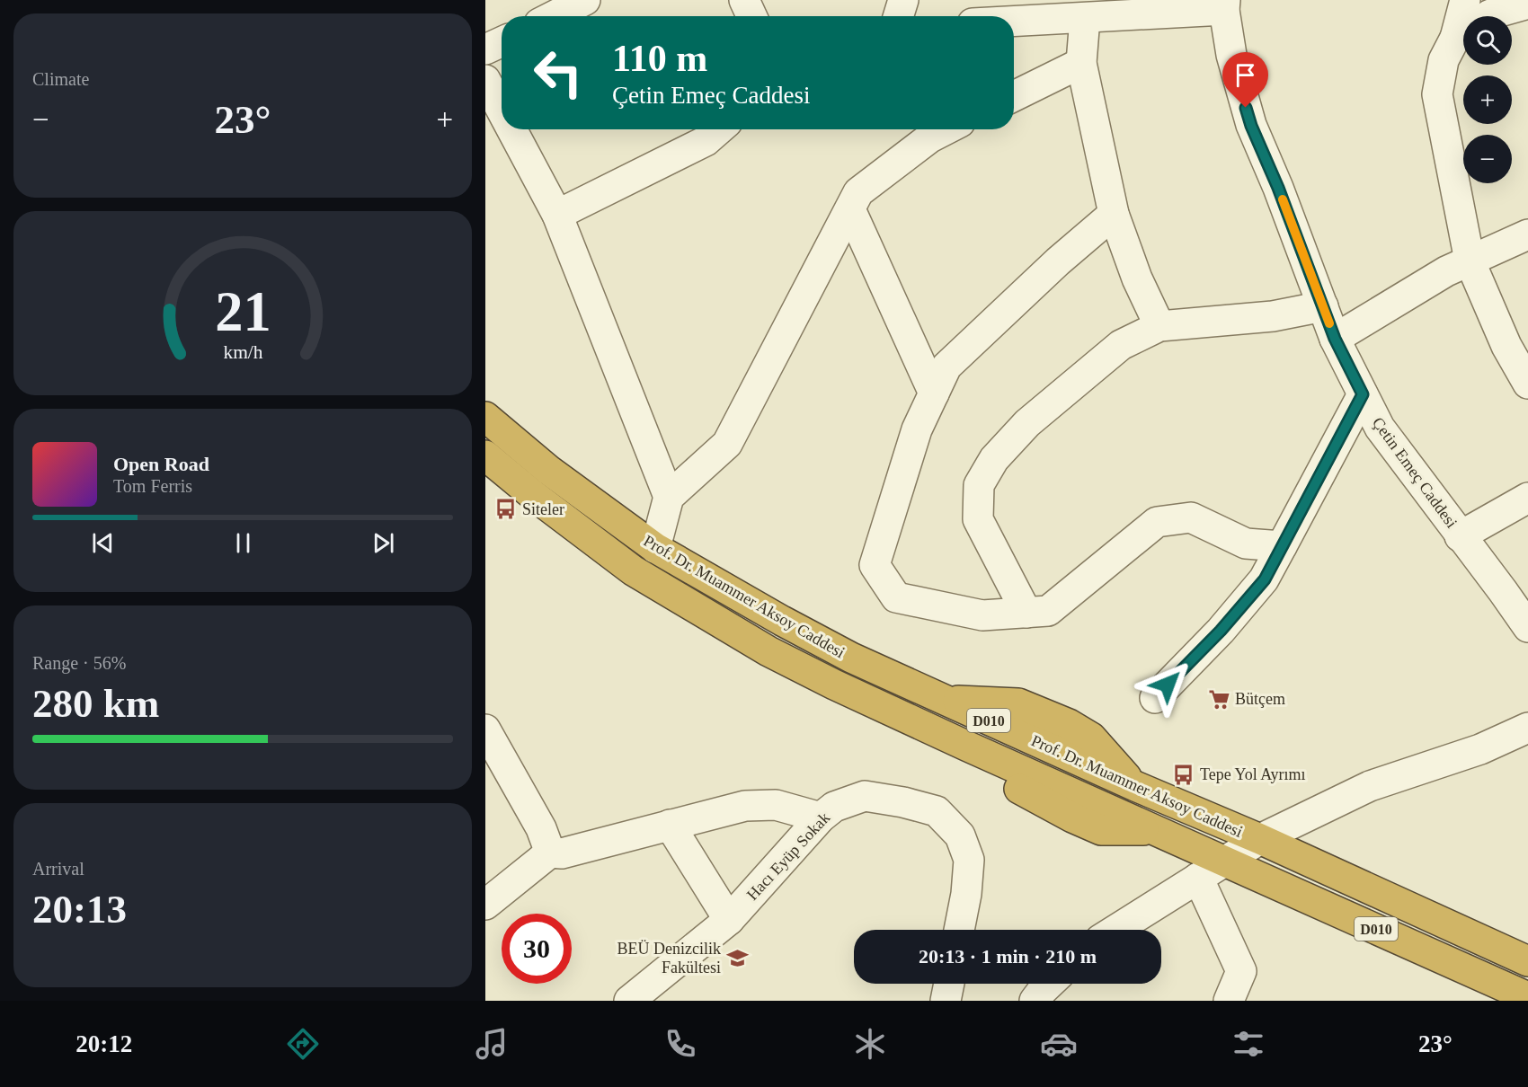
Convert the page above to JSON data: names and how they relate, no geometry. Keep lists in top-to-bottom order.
{
  "streets": {
    "highway": ["Prof. Dr. Muammer Aksoy Caddesi", "D010"],
    "street": ["Çetin Emeç Caddesi", "Hacı Eyüp Sokak"]
  },
  "places": {
    "bus stop": ["Siteler", "Tepe Yol Ayrımı"],
    "supermarket": ["Bütçem"],
    "school or university": ["BEÜ Denizcilik Fakültesi"]
  },
  "page": {
    "tile": [
      "Climate",
      ["Range · 56%", "280 km"],
      ["Arrival", "20:13"]
    ],
    "map_buttons": ["+", "−"],
    "turn": ["110 m", "Çetin Emeç Caddesi"],
    "heat": ["−", "23°", "+"],
    "song": ["Open Road", "Tom Ferris"],
    "limit": "30",
    "trip": "20:13 · 1 min · 210 m",
    "tabs": ["20:12", "23°"],
    "gauge": ["21", "km/h"]
  }
}
